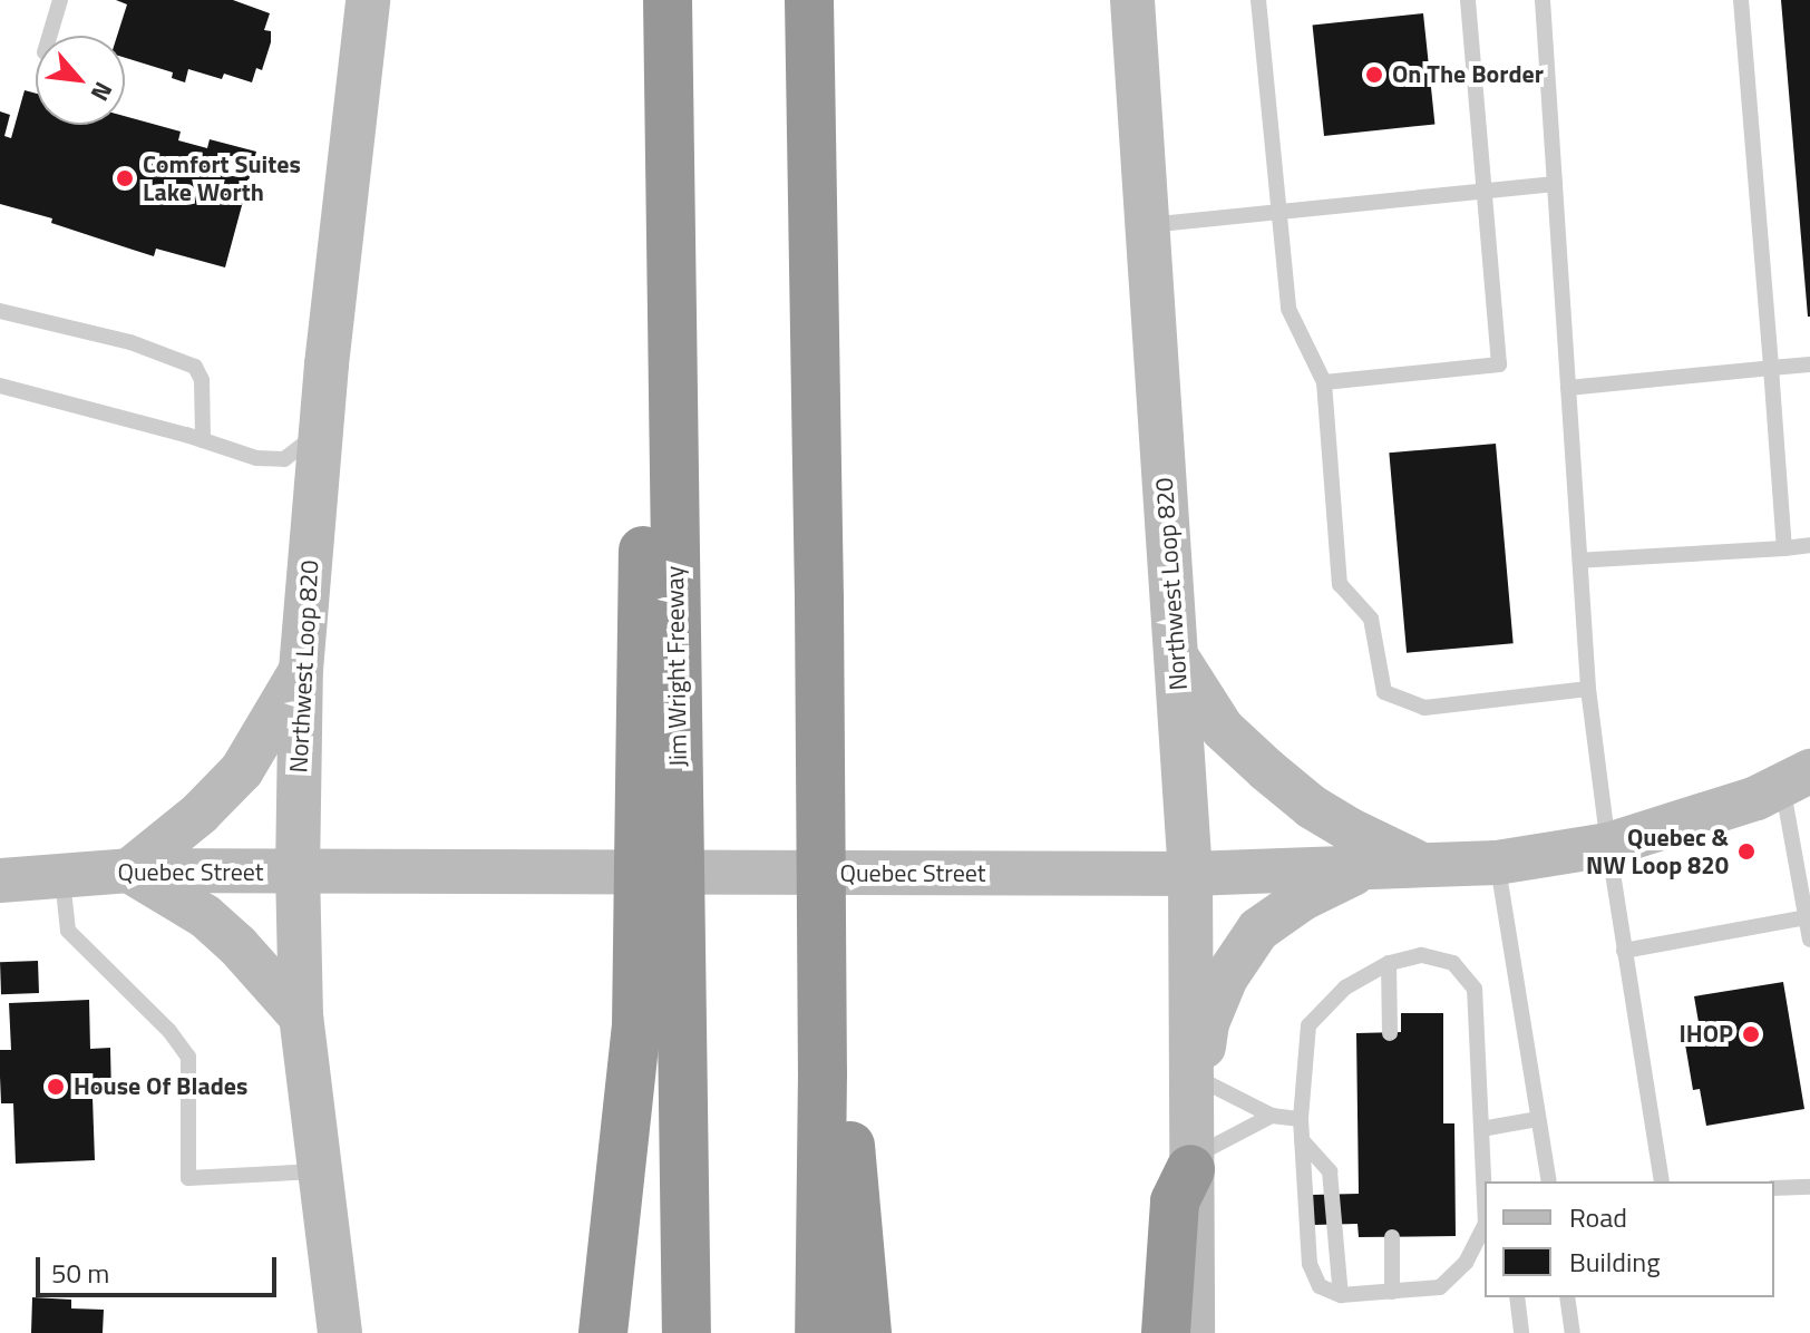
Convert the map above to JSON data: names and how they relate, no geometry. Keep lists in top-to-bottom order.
{
  "streets": {
    "highway": ["Jim Wright Freeway"],
    "main road": ["Northwest Loop 820", "Quebec Street"]
  },
  "crossings": [
    ["Northwest Loop 820", "Quebec Street"]
  ],
  "places": [
    "On The Border",
    "Comfort Suites Lake Worth",
    "Quebec & NW Loop 820",
    "IHOP",
    "House Of Blades"
  ],
  "legend": ["Road", "Building"],
  "scale_bar": "50 m",
  "north": "bottom right"
}
